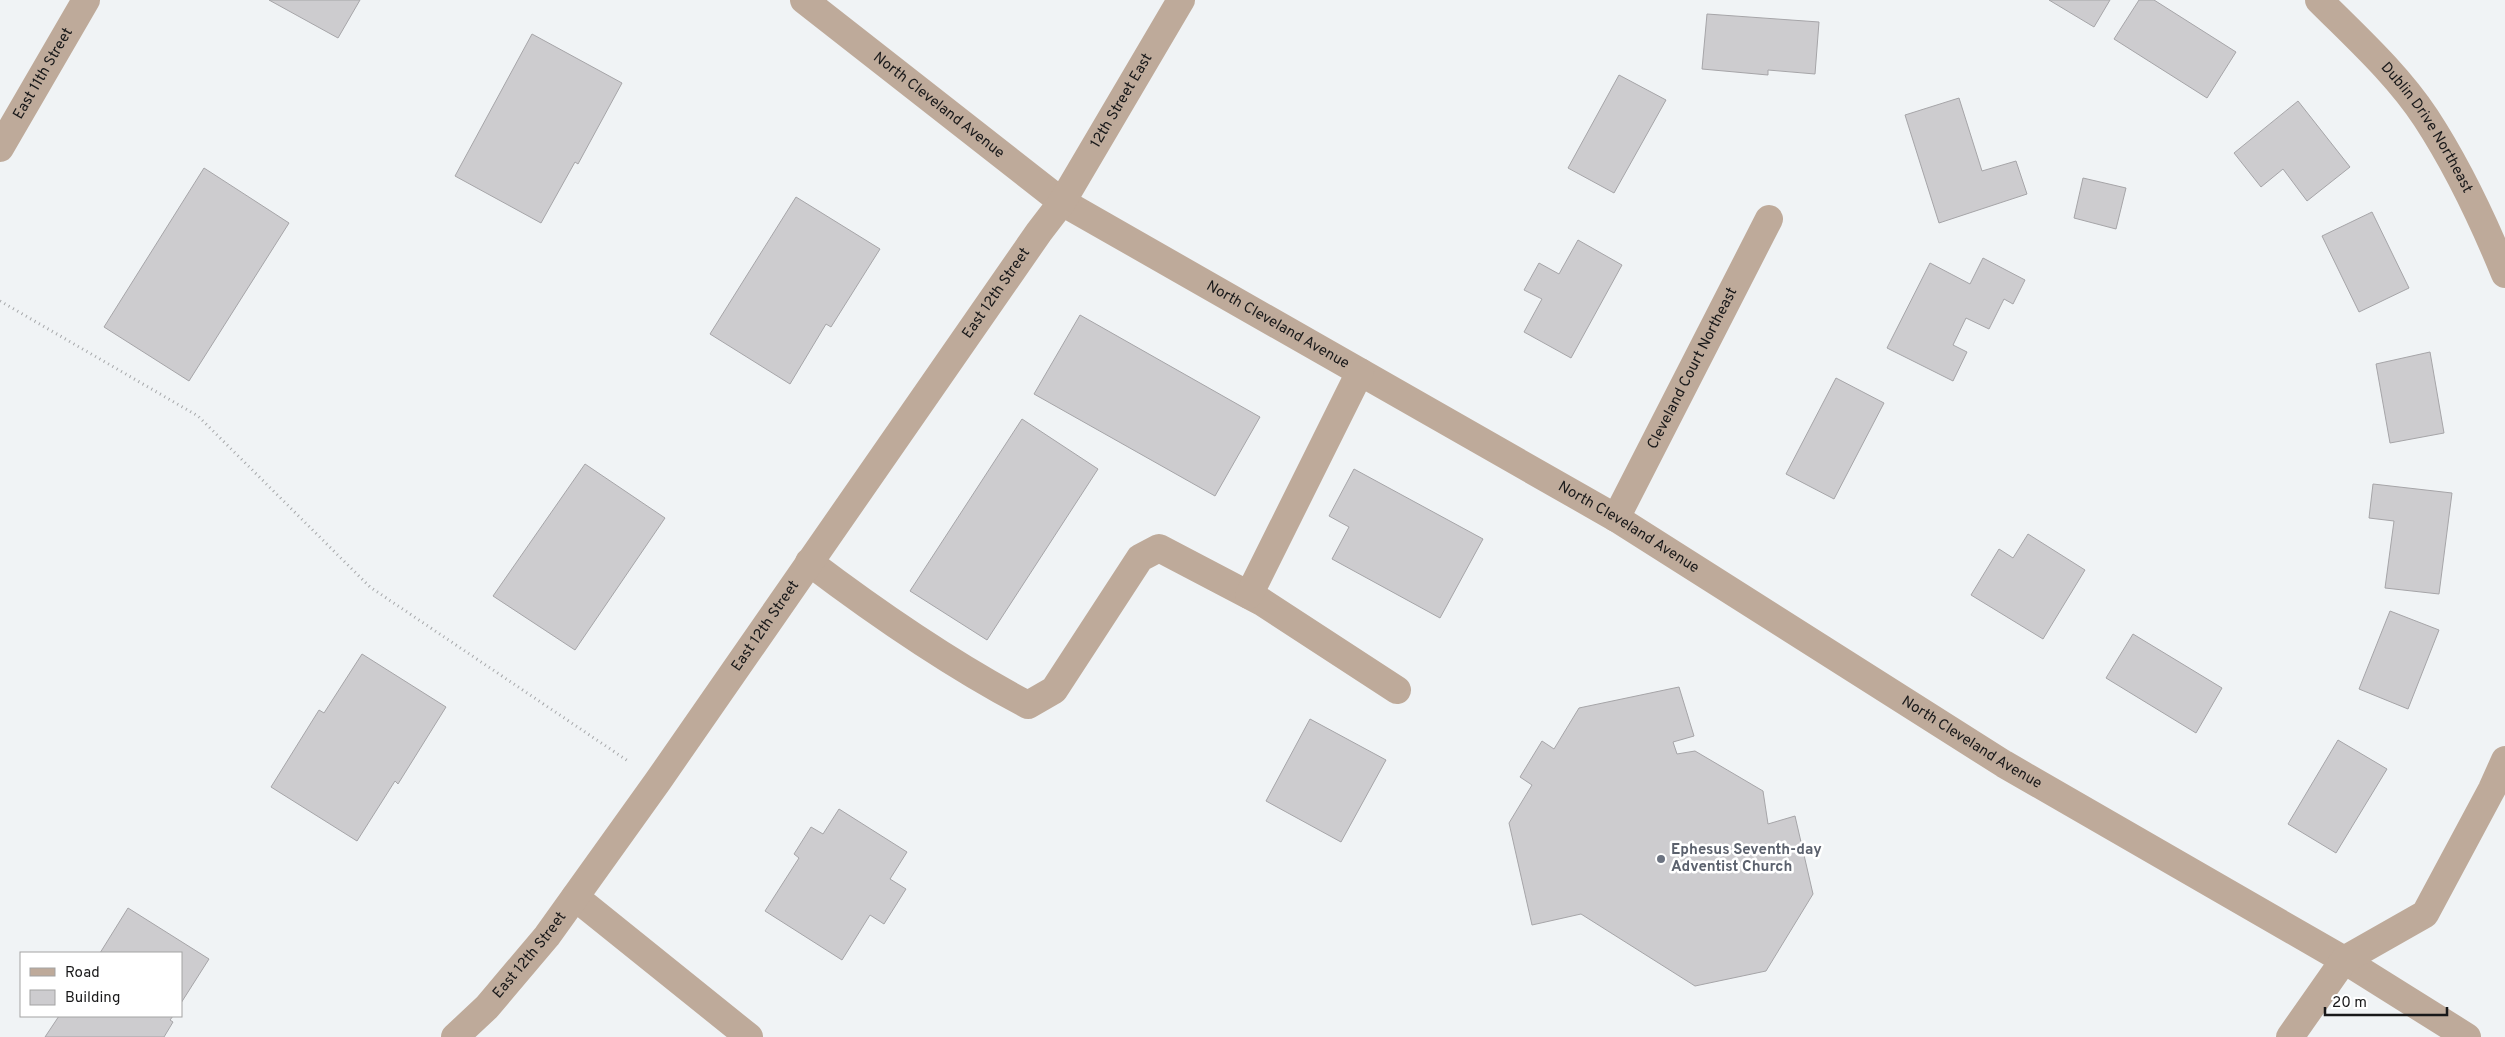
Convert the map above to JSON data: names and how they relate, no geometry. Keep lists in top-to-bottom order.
{
  "streets": {
    "street": [
      "East 11th Street",
      "12th Street East",
      "North Cleveland Avenue",
      "Dublin Drive Northeast",
      "East 12th Street",
      "Cleveland Court Northeast"
    ]
  },
  "crossings": [
    ["12th Street East", "North Cleveland Avenue"],
    ["12th Street East", "East 12th Street"],
    ["North Cleveland Avenue", "East 12th Street"],
    ["North Cleveland Avenue", "Cleveland Court Northeast"]
  ],
  "places": ["Ephesus Seventh-day Adventist Church"],
  "legend": ["Road", "Building"],
  "scale_bar": "20 m"
}
